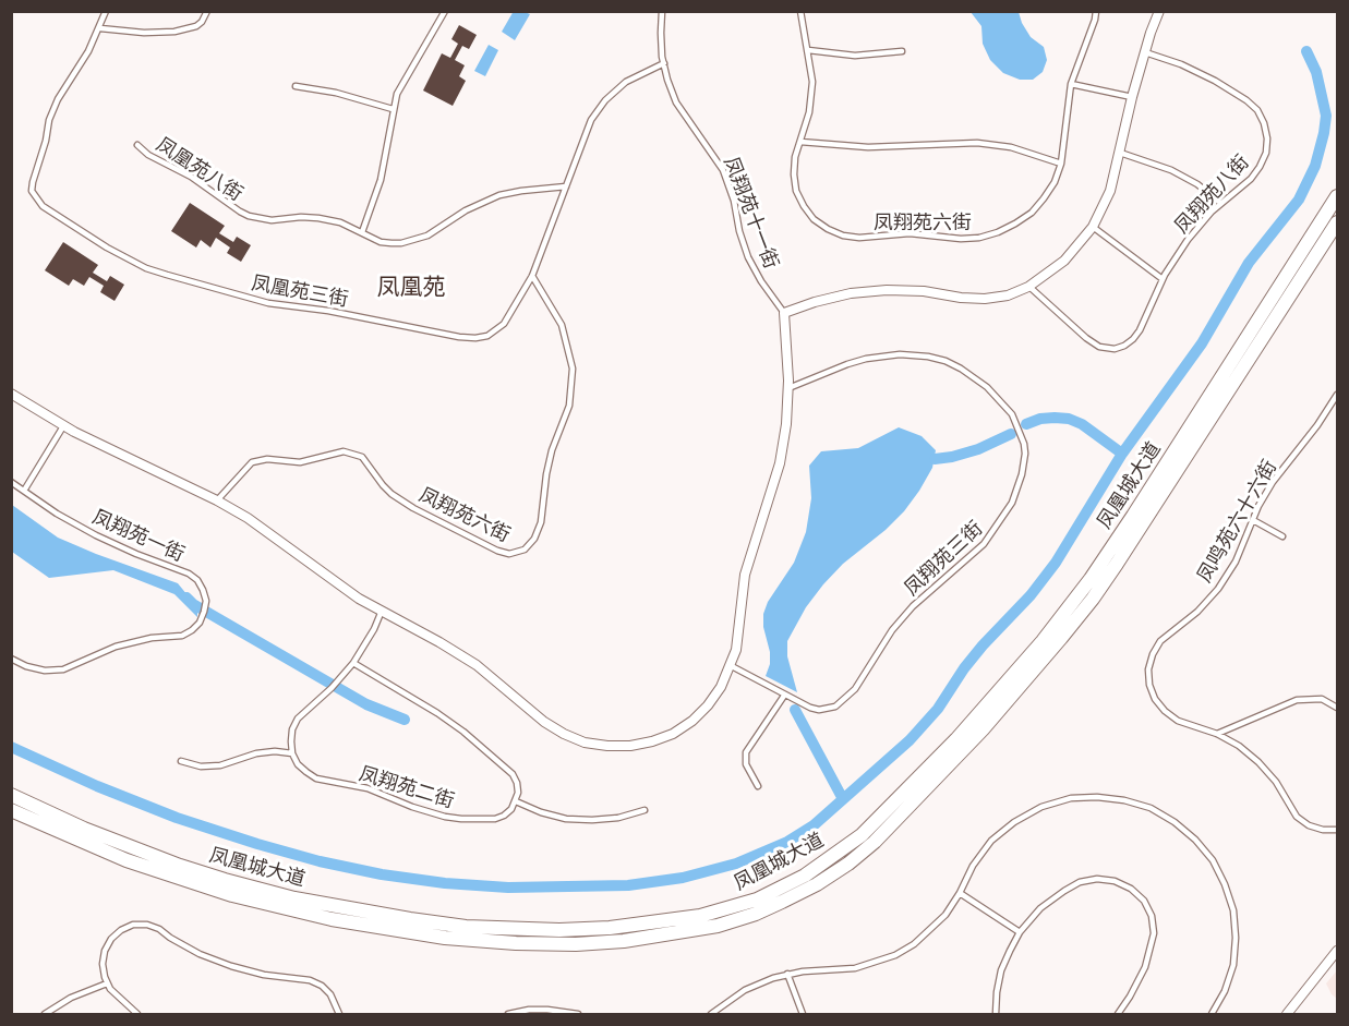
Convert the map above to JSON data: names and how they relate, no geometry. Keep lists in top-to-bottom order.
{
  "streets": {
    "main road": ["凤凰城大道"],
    "lane": [
      "凤凰苑八街",
      "凤翔苑八街",
      "凤翔苑十一街",
      "凤翔苑六街",
      "凤凰苑三街",
      "凤鸣苑六十六街",
      "凤翔苑一街",
      "凤翔苑三街",
      "凤翔苑二街"
    ]
  },
  "crossings": [
    ["凤凰苑八街", "凤凰苑三街"],
    ["凤翔苑十一街", "凤凰苑三街"],
    ["凤翔苑六街", "凤凰苑三街"]
  ],
  "districts": ["凤凰苑"]
}
